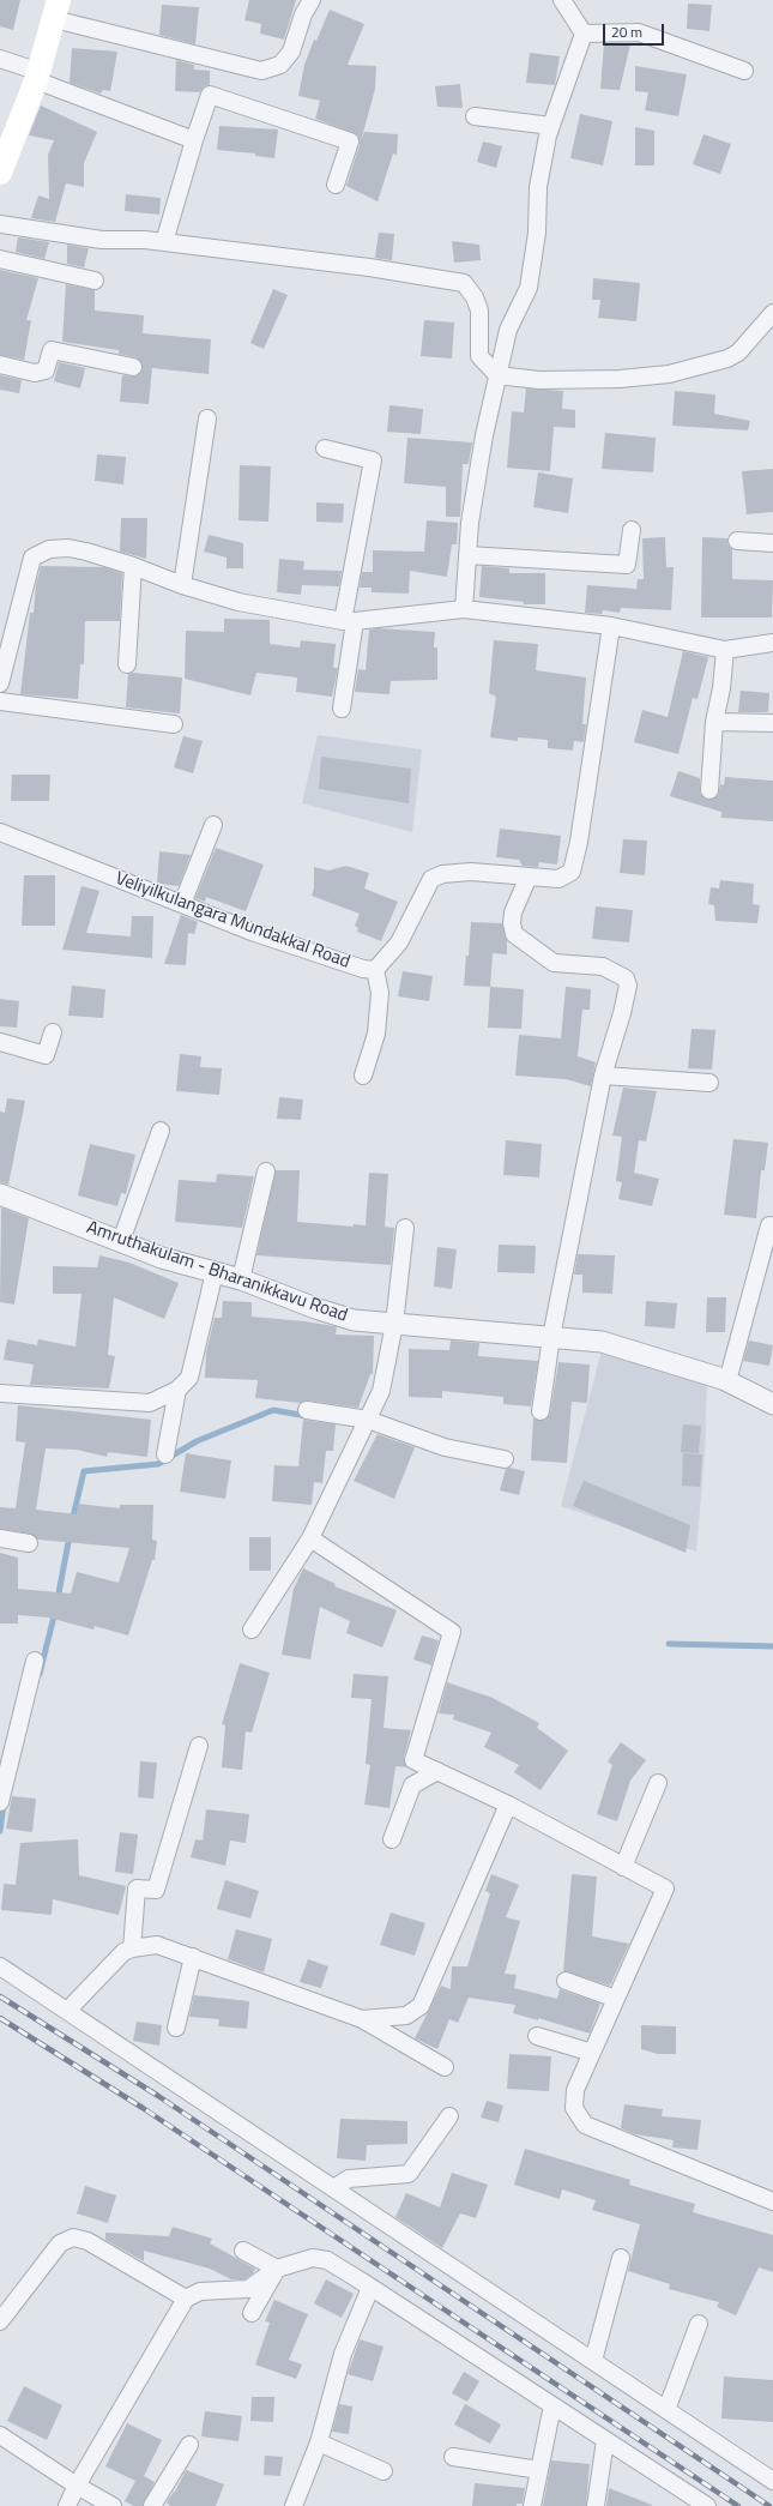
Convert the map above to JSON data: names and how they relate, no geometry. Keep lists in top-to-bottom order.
{
  "streets": {
    "street": ["Veliyilkulangara Mundakkal Road", "Amruthakulam - Bharanikkavu Road"]
  },
  "scale_bar": "20 m"
}
